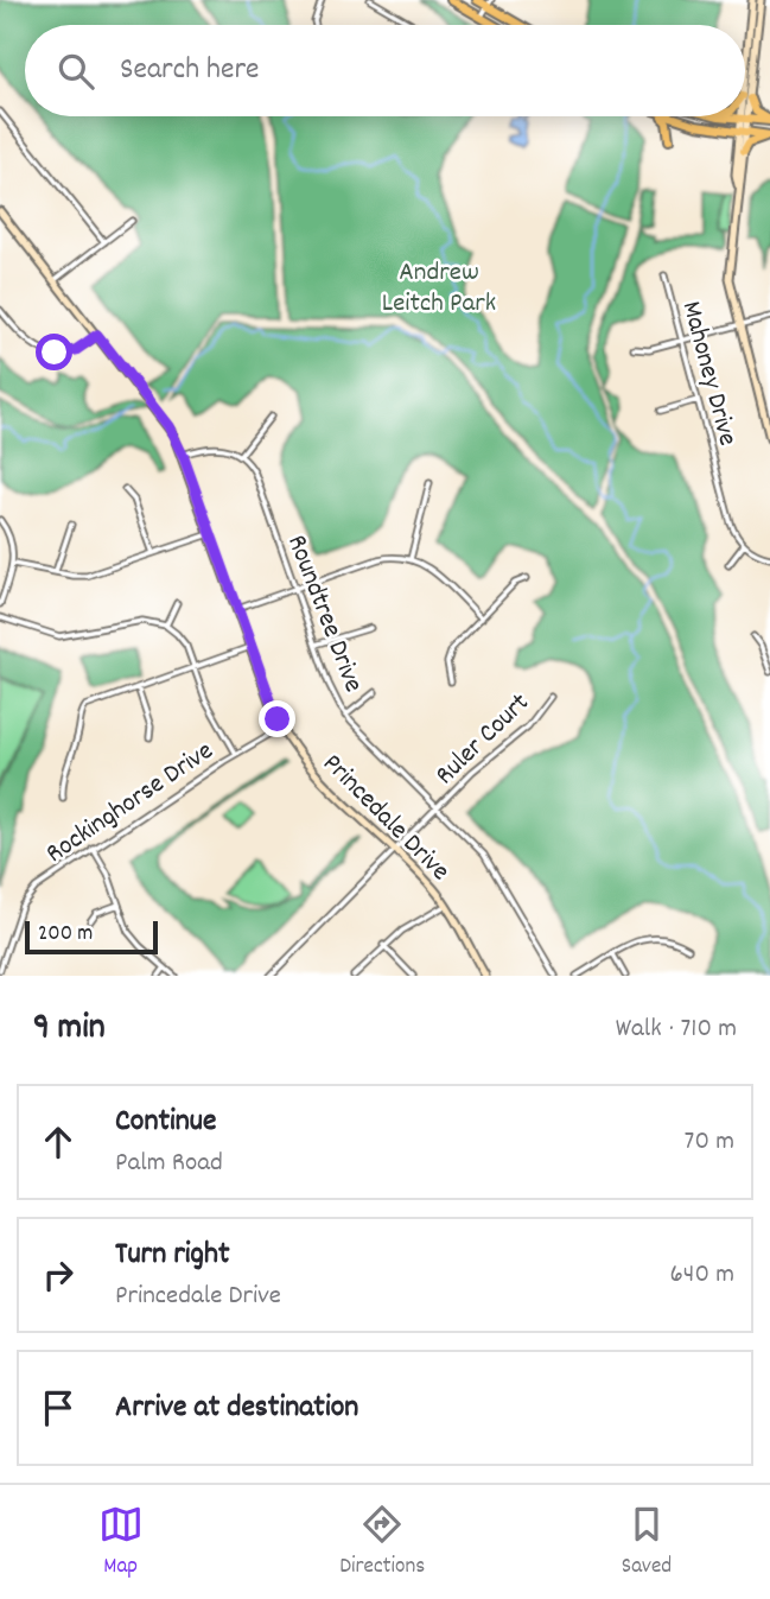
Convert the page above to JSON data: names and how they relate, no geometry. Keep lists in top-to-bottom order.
{
  "streets": {
    "street": [
      "Mahoney Drive",
      "Roundtree Drive",
      "Ruler Court",
      "Rockinghorse Drive",
      "Princedale Drive"
    ]
  },
  "crossings": [
    ["Roundtree Drive", "Ruler Court"],
    ["Ruler Court", "Princedale Drive"],
    ["Rockinghorse Drive", "Princedale Drive"]
  ],
  "parks": ["Andrew Leitch Park"],
  "scale_bar": "200 m",
  "page": {
    "search": "Search here",
    "scale": "200 m",
    "heading": ["9 min", "Walk · 710 m"],
    "list": [
      ["Continue", "Palm Road", "70 m"],
      ["Turn right", "Princedale Drive", "640 m"],
      "Arrive at destination"
    ],
    "nav": ["Map", "Directions", "Saved"]
  }
}
